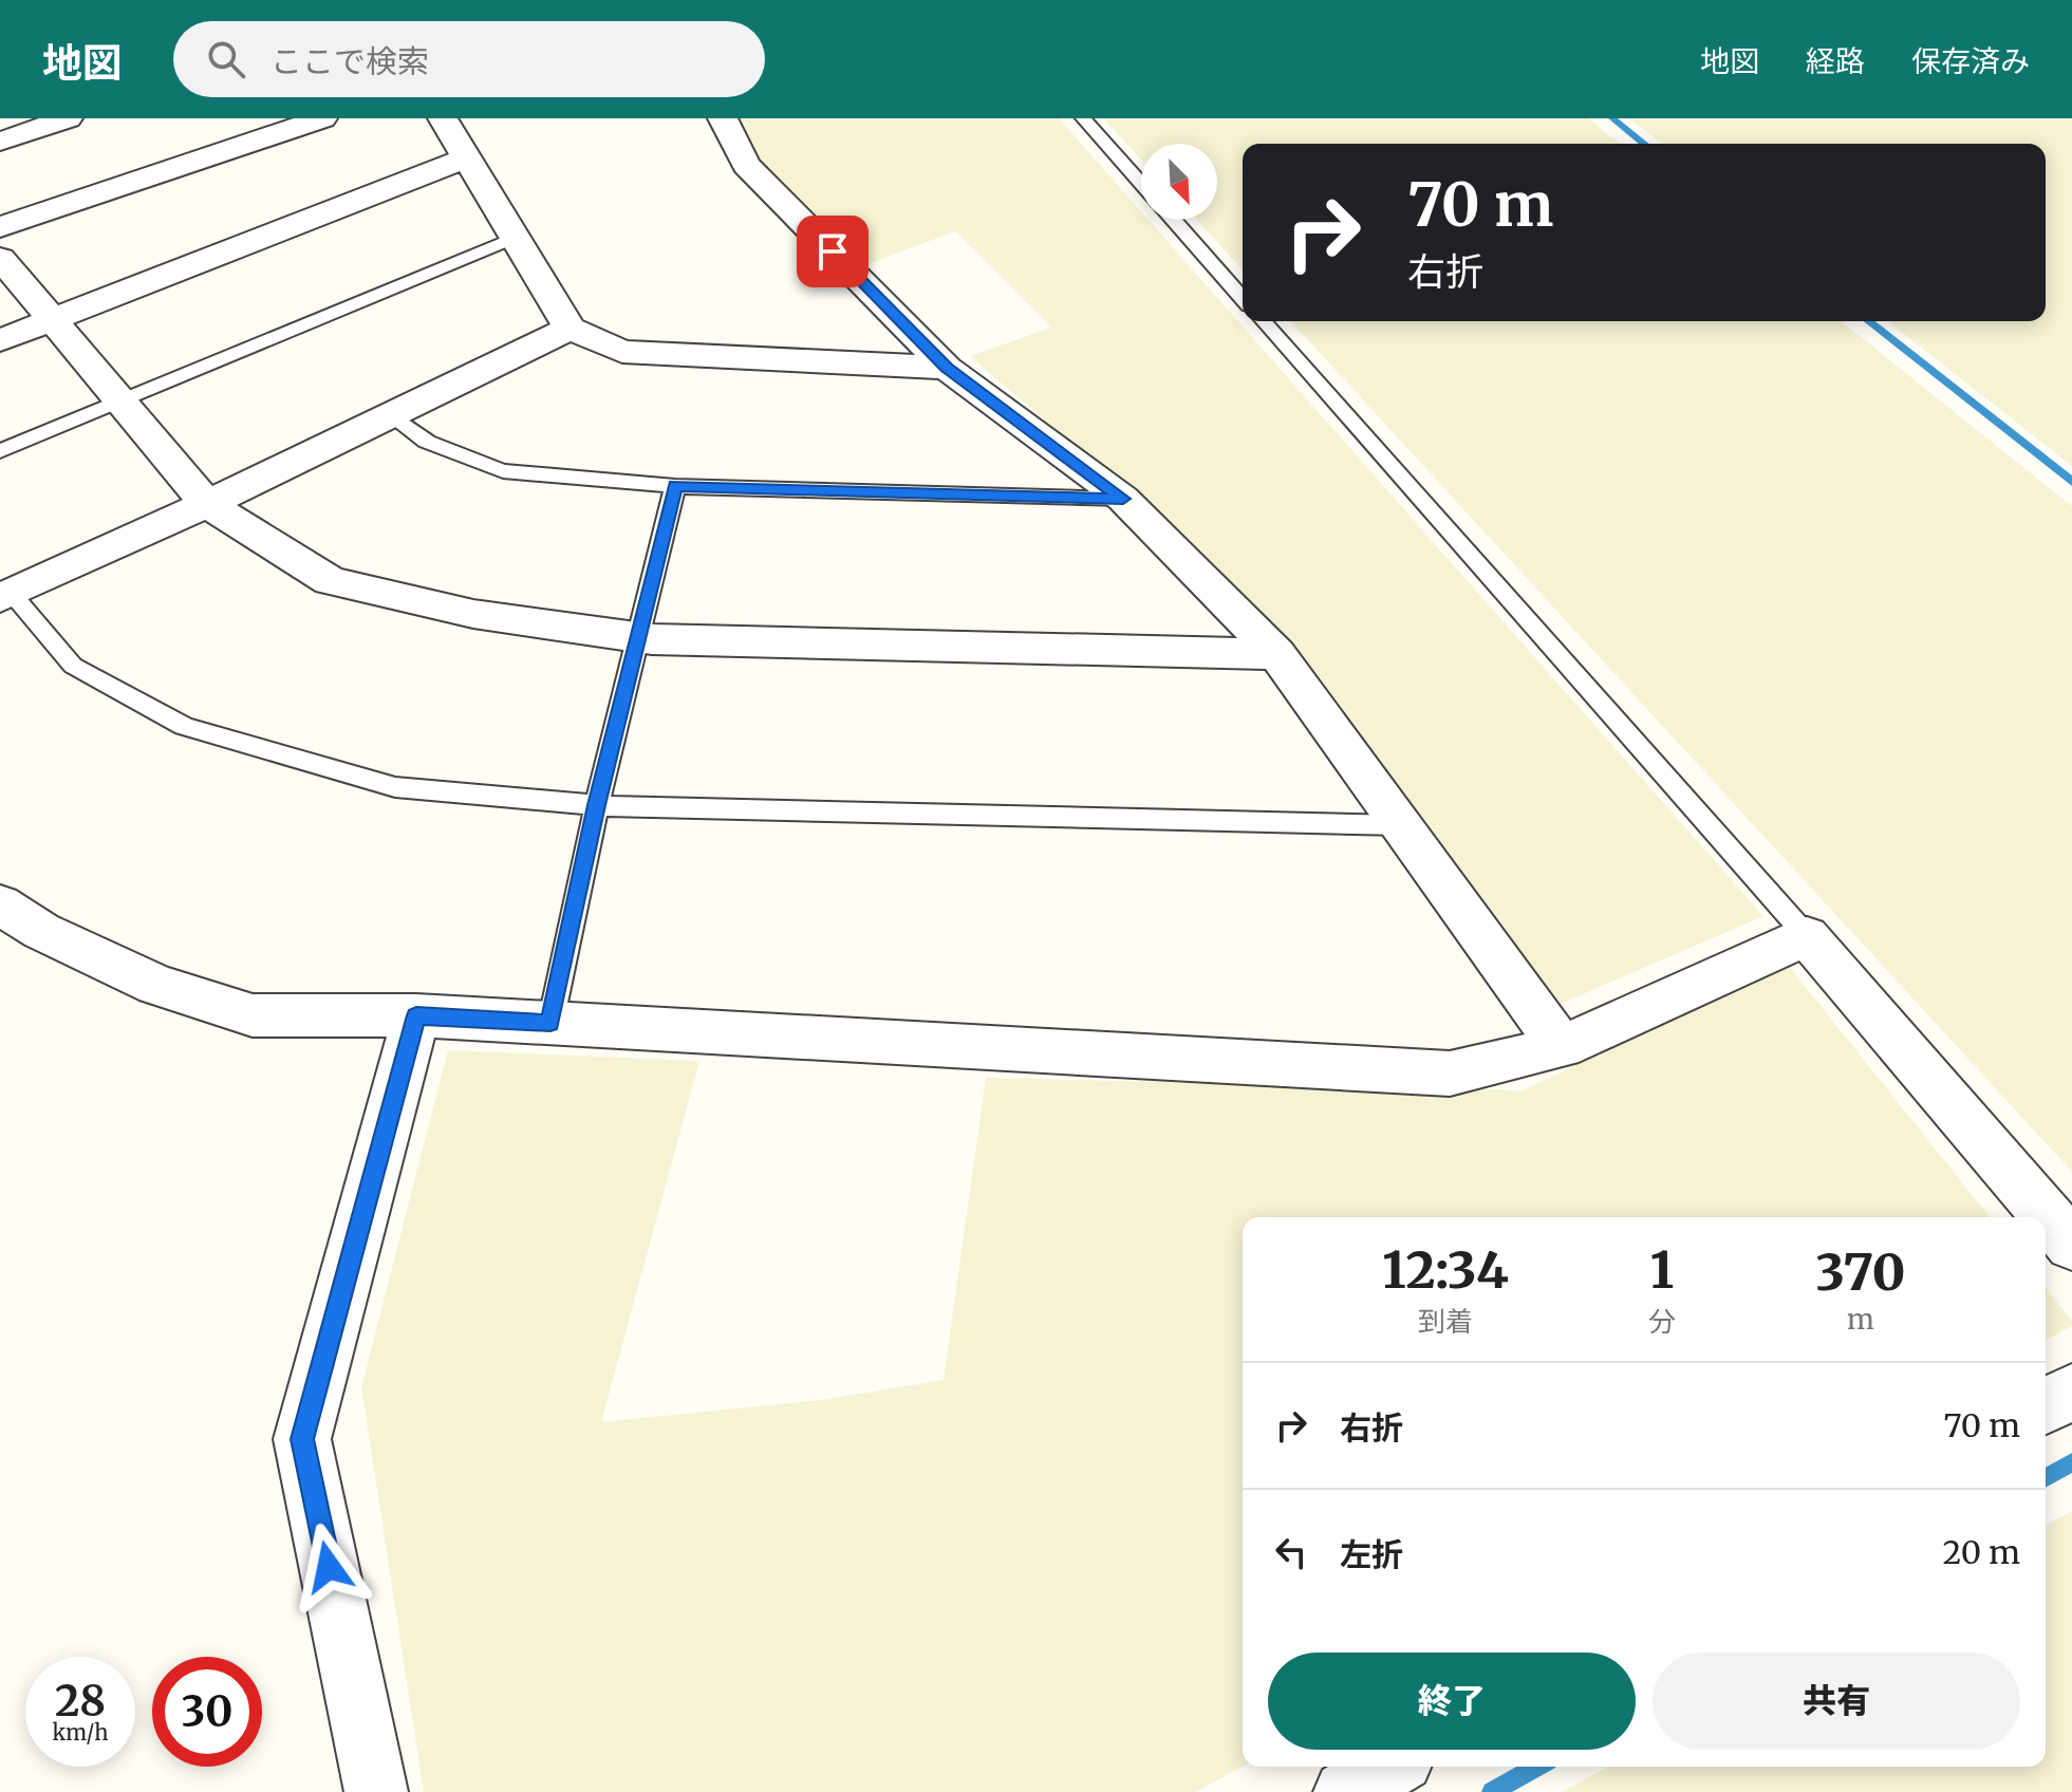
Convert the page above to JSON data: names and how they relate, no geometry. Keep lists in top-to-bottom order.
{
  "north": "bottom right",
  "page": {
    "header": "地図",
    "search": "ここで検索",
    "nav": ["地図", "経路", "保存済み"],
    "turn": ["70 m", "右折"],
    "eta": [
      "12:34",
      "到着",
      "1",
      "分",
      "370",
      "m"
    ],
    "list": [
      {
        "name": "右折",
        "value": "70 m"
      },
      {
        "name": "左折",
        "value": "20 m"
      }
    ],
    "buttons": ["終了", "共有"],
    "speed": "28 km/h",
    "limit": "30"
  }
}
